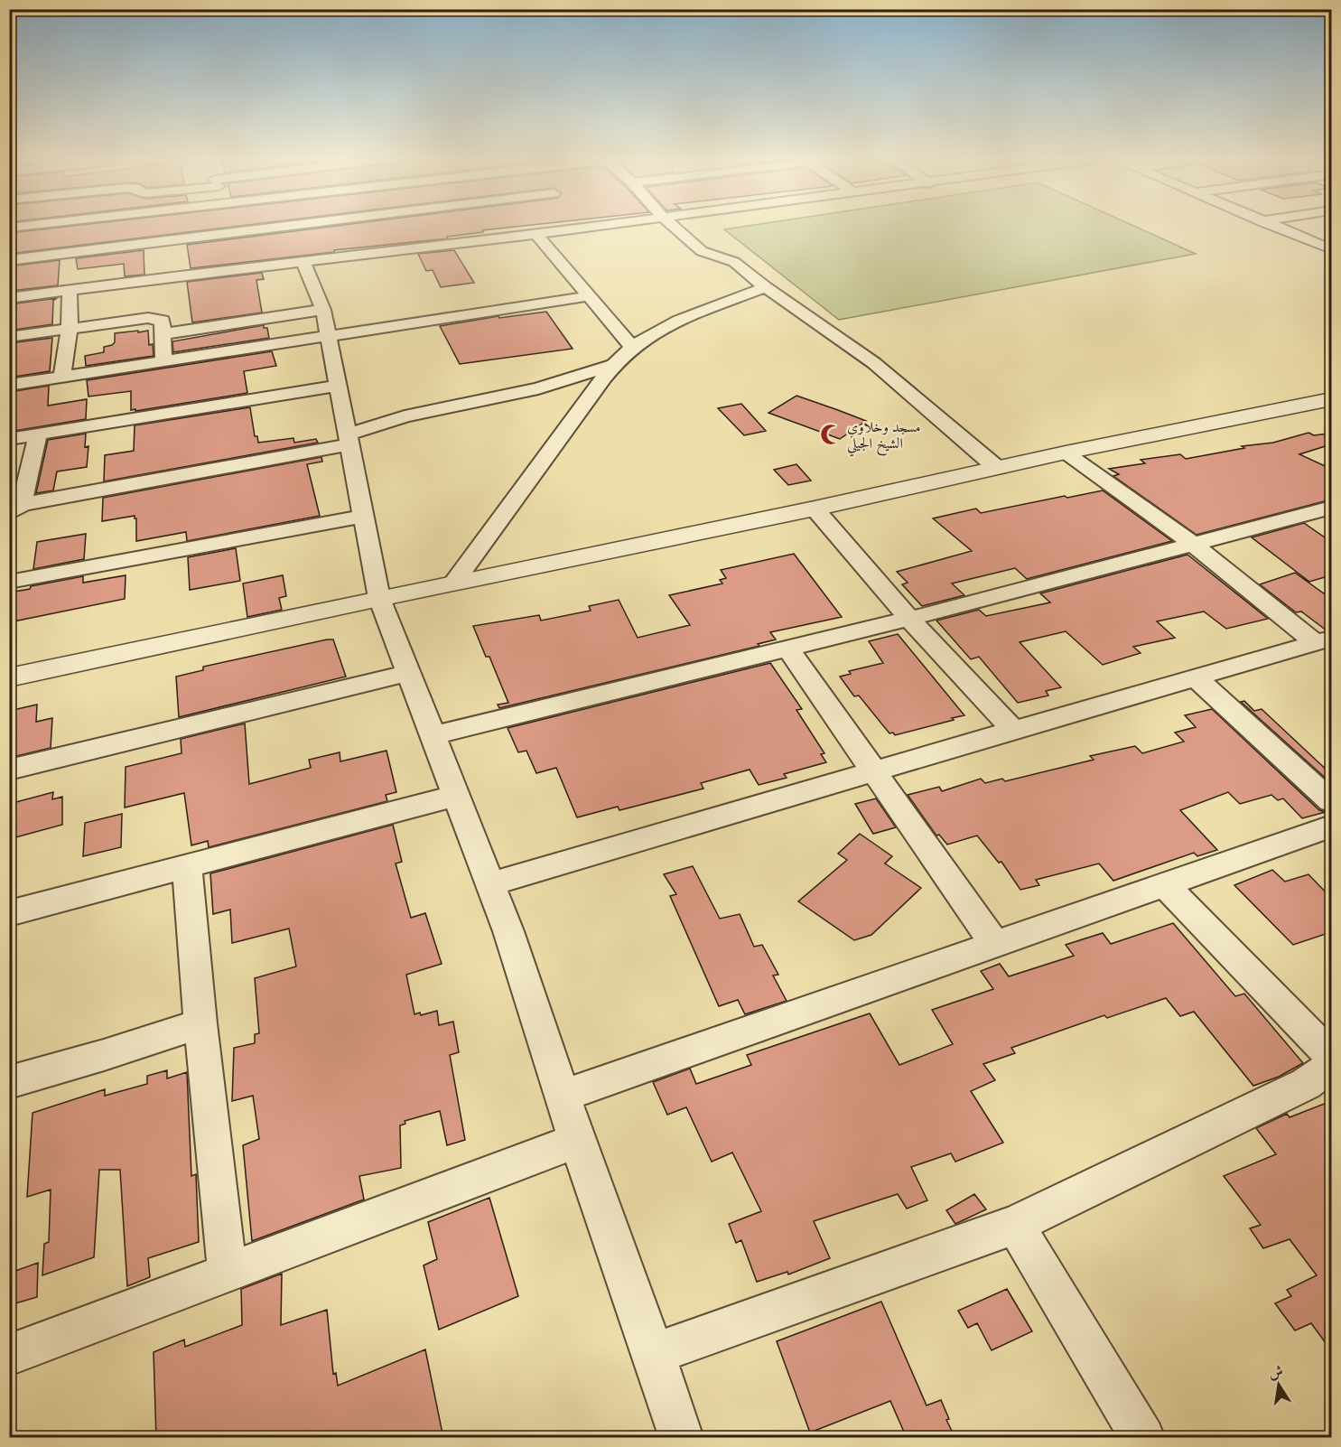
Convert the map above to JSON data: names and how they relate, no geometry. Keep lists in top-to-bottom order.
{
  "places": {
    "mosque": ["مسجد وخلاوي الشيخ الجيلي"]
  },
  "north": "top"
}
